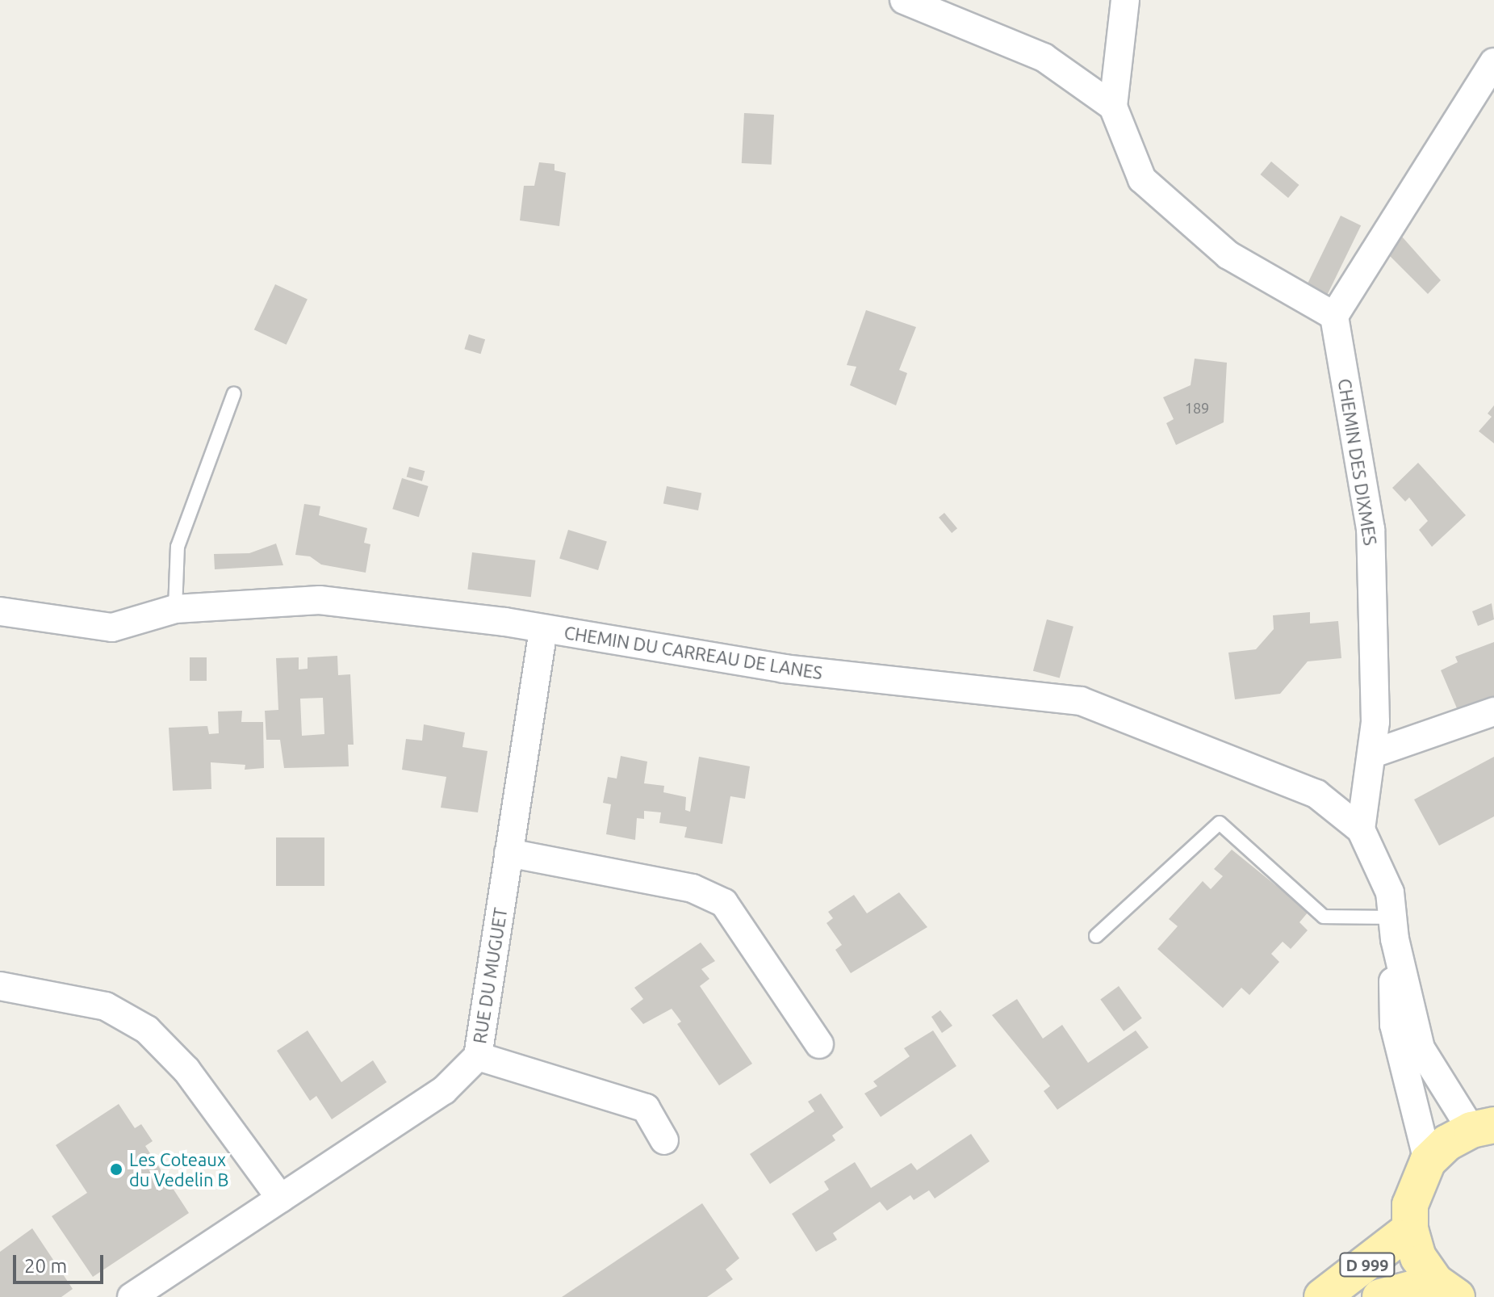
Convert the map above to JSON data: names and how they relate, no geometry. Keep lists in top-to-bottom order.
{
  "streets": {
    "main road": ["D 999"],
    "street": ["CHEMIN DES DIXMES", "CHEMIN DU CARREAU DE LANES", "RUE DU MUGUET"]
  },
  "crossings": [
    ["CHEMIN DES DIXMES", "CHEMIN DU CARREAU DE LANES"],
    ["CHEMIN DU CARREAU DE LANES", "RUE DU MUGUET"]
  ],
  "places": ["Les Coteaux du Vedelin B"],
  "house_numbers": ["189"],
  "scale_bar": "20 m"
}
